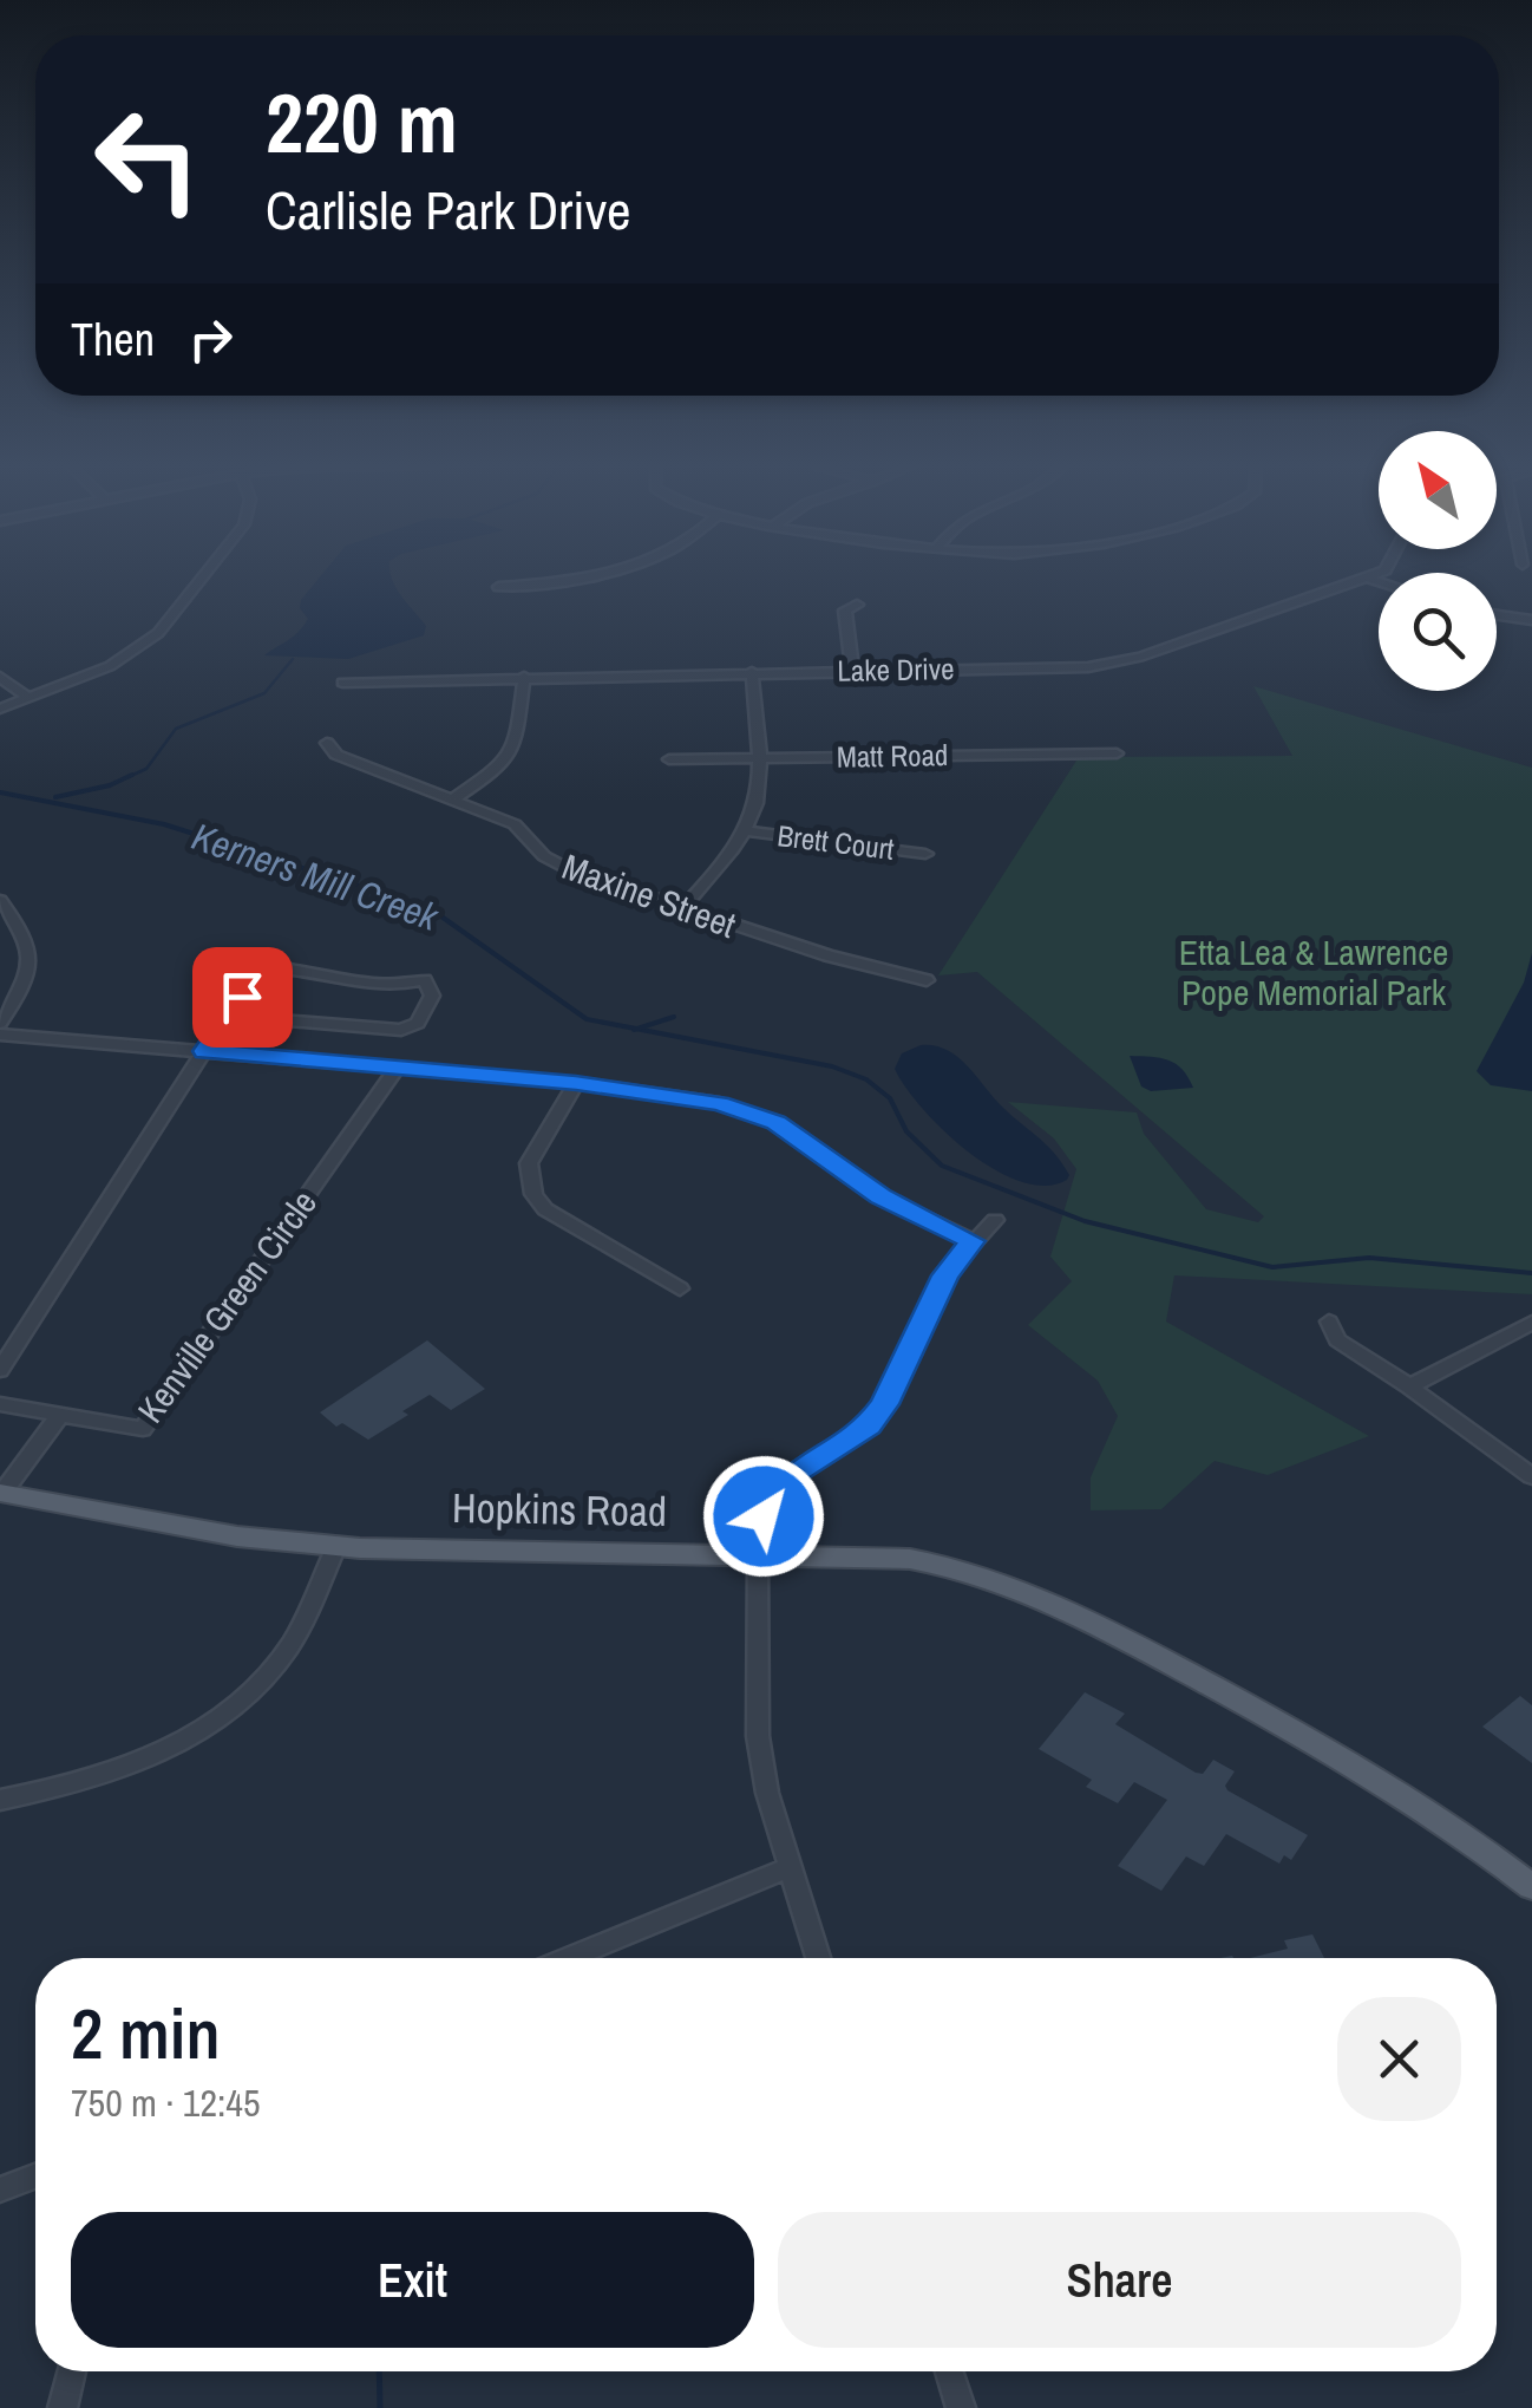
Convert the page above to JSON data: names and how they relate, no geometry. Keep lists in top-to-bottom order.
{
  "streets": {
    "main road": ["Hopkins Road"],
    "street": [
      "Lake Drive",
      "Matt Road",
      "Brett Court",
      "Maxine Street",
      "Kenville Green Circle"
    ]
  },
  "water": ["Kerners Mill Creek"],
  "parks": ["Etta Lea & Lawrence Pope Memorial Park"],
  "north": "top left",
  "page": {
    "turn": ["220 m", "Carlisle Park Drive"],
    "then": "Then",
    "heading": ["2 min", "750 m · 12:45"],
    "buttons": ["Exit", "Share"]
  }
}
